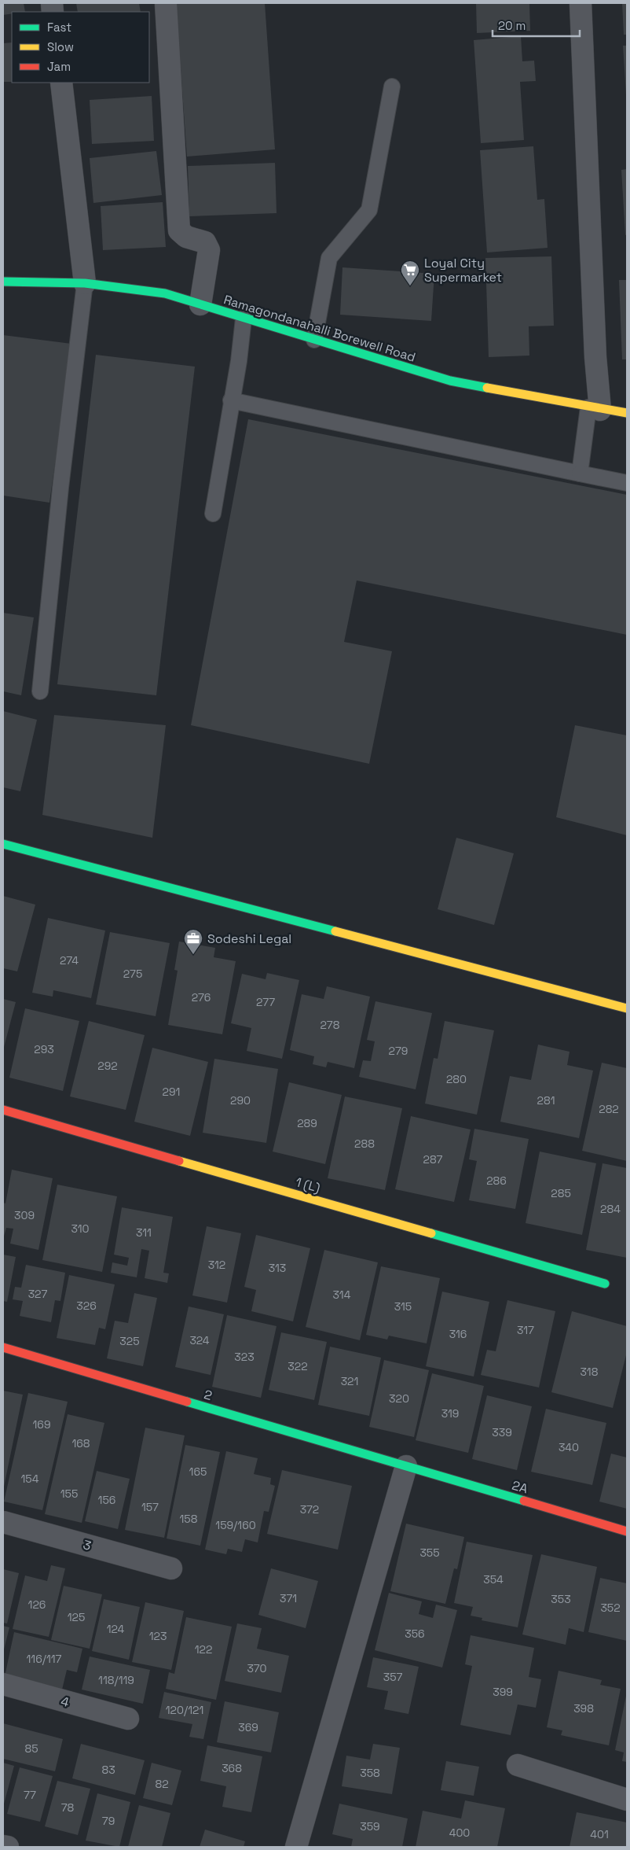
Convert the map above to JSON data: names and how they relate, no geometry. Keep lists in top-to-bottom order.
{
  "streets": {
    "street": [
      "Ramagondanahalli Borewell Road",
      "1 (L)",
      "2",
      "2A",
      "3",
      "4"
    ]
  },
  "crossings": [
    ["2", "2A"]
  ],
  "places": {
    "supermarket": ["Loyal City Supermarket"],
    "office": ["Sodeshi Legal"]
  },
  "house_numbers": [
    "274",
    "275",
    "276",
    "277",
    "278",
    "293",
    "279",
    "292",
    "280",
    "291",
    "290",
    "281",
    "282",
    "289",
    "288",
    "287",
    "286",
    "285",
    "284",
    "309",
    "310",
    "311",
    "312",
    "313",
    "327",
    "314",
    "326",
    "315",
    "317",
    "316",
    "324",
    "325",
    "323",
    "322",
    "318",
    "321",
    "320",
    "319",
    "169",
    "339",
    "168",
    "340",
    "165",
    "154",
    "155",
    "156",
    "157",
    "372",
    "158",
    "159/160",
    "355",
    "354",
    "371",
    "353",
    "126",
    "352",
    "125",
    "124",
    "356",
    "123",
    "122",
    "116/117",
    "370",
    "357",
    "118/119",
    "399",
    "398",
    "120/121",
    "369",
    "85",
    "368",
    "83",
    "358",
    "82",
    "77",
    "78",
    "79",
    "359",
    "400",
    "401"
  ],
  "legend": ["Fast", "Slow", "Jam"],
  "scale_bar": "20 m"
}
